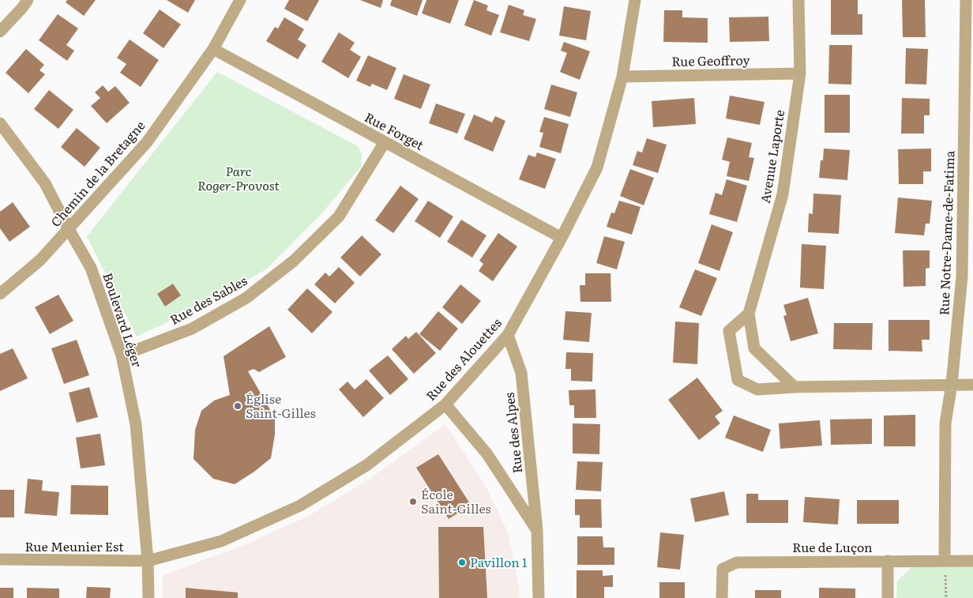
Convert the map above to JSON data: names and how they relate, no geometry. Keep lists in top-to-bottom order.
{
  "streets": {
    "street": [
      "Rue Geoffroy",
      "Rue Forget",
      "Avenue Laporte",
      "Chemin de la Bretagne",
      "Rue Notre-Dame-de-Fatima",
      "Rue des Sables",
      "Boulevard Léger",
      "Rue des Alouettes",
      "Rue des Alpes",
      "Rue Meunier Est",
      "Rue de Luçon"
    ]
  },
  "crossings": [
    ["Rue Geoffroy", "Avenue Laporte"],
    ["Rue Geoffroy", "Rue des Alouettes"],
    ["Rue Forget", "Chemin de la Bretagne"],
    ["Rue Forget", "Rue des Sables"],
    ["Rue Forget", "Rue des Alouettes"],
    ["Chemin de la Bretagne", "Boulevard Léger"],
    ["Rue Notre-Dame-de-Fatima", "Rue de Luçon"],
    ["Rue des Sables", "Boulevard Léger"],
    ["Boulevard Léger", "Rue des Alouettes"],
    ["Boulevard Léger", "Rue Meunier Est"],
    ["Rue des Alouettes", "Rue des Alpes"],
    ["Rue des Alouettes", "Rue Meunier Est"]
  ],
  "parks": ["Parc Roger-Provost"],
  "places": ["Église Saint-Gilles", "École Saint-Gilles", "Pavillon 1"]
}
